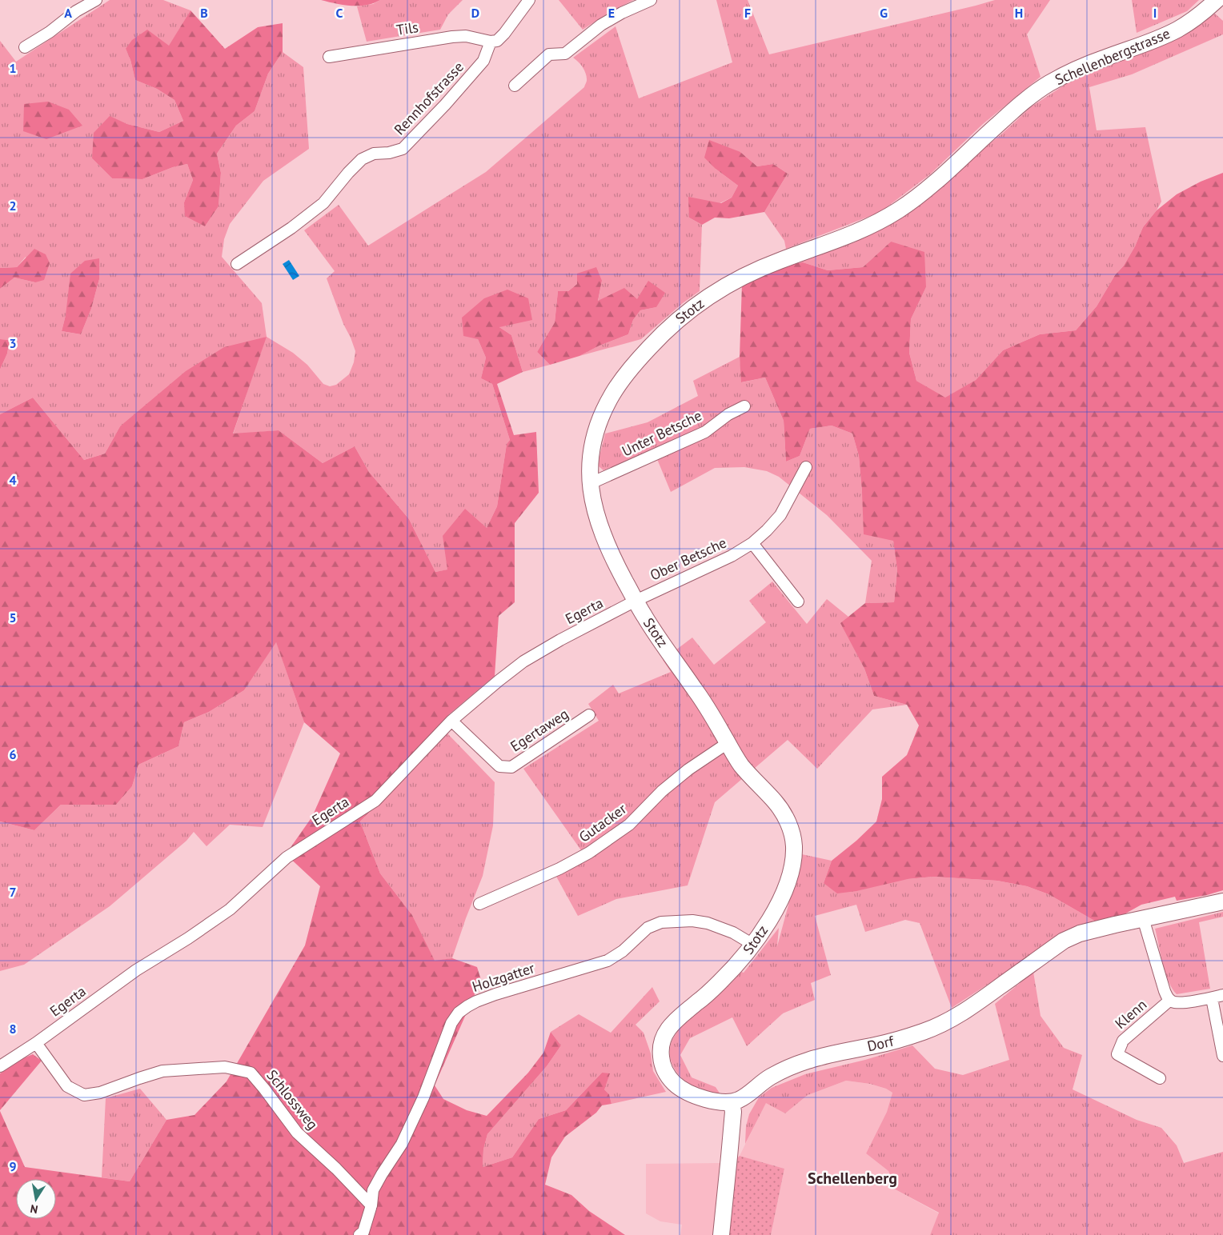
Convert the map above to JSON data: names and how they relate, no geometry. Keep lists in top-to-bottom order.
{
  "streets": {
    "street": [
      "Tils",
      "Schellenbergstrasse",
      "Rennhofstrasse",
      "Stotz",
      "Unter Betsche",
      "Ober Betsche",
      "Egerta",
      "Egertaweg",
      "Gutacker",
      "Holzgatter",
      "Klenn",
      "Dorf",
      "Schlossweg"
    ]
  },
  "crossings": [
    ["Tils", "Rennhofstrasse"],
    ["Schellenbergstrasse", "Stotz"],
    ["Stotz", "Unter Betsche"],
    ["Stotz", "Ober Betsche"],
    ["Stotz", "Egerta"],
    ["Stotz", "Gutacker"],
    ["Stotz", "Holzgatter"],
    ["Stotz", "Dorf"],
    ["Ober Betsche", "Egerta"],
    ["Egerta", "Egertaweg"],
    ["Egerta", "Schlossweg"],
    ["Holzgatter", "Schlossweg"],
    ["Klenn", "Dorf"]
  ],
  "districts": ["Schellenberg"],
  "north": "bottom",
  "grid": {
    "columns": [
      "A",
      "B",
      "C",
      "D",
      "E",
      "F",
      "G",
      "H",
      "I"
    ],
    "rows": [
      "1",
      "2",
      "3",
      "4",
      "5",
      "6",
      "7",
      "8",
      "9"
    ]
  }
}
